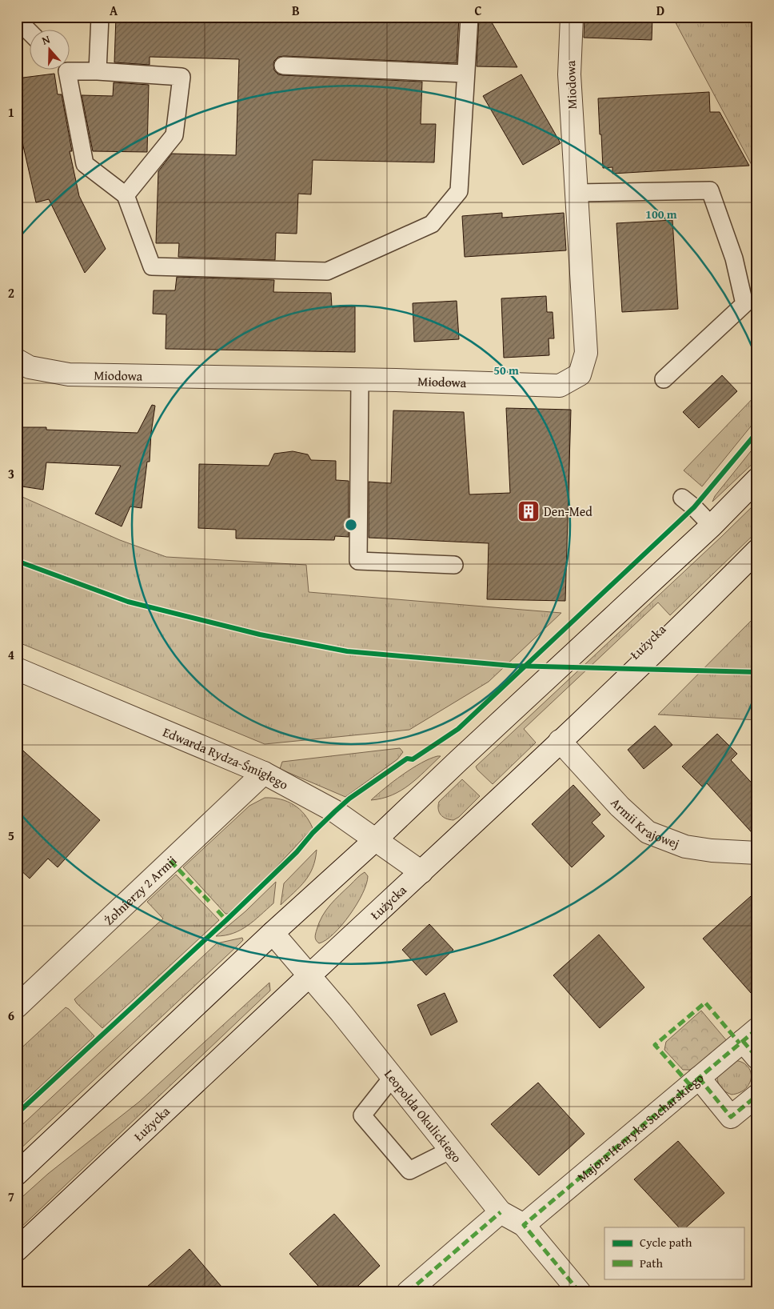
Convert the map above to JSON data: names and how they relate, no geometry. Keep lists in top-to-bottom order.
{
  "streets": {
    "street": [
      "Miodowa",
      "Łużycka",
      "Edwarda Rydza-Śmigłego",
      "Armii Krajowej",
      "Żołnierzy 2 Armii",
      "Leopolda Okulickiego",
      "Majora Henryka Sucharskiego"
    ]
  },
  "crossings": [
    ["Łużycka", "Edwarda Rydza-Śmigłego"],
    ["Łużycka", "Armii Krajowej"],
    ["Łużycka", "Leopolda Okulickiego"],
    ["Edwarda Rydza-Śmigłego", "Żołnierzy 2 Armii"],
    ["Leopolda Okulickiego", "Majora Henryka Sucharskiego"]
  ],
  "places": {
    "building": ["Den-Med"]
  },
  "legend": ["Cycle path", "Path"],
  "north": "top",
  "grid": {
    "columns": [
      "A",
      "B",
      "C",
      "D"
    ],
    "rows": [
      "1",
      "2",
      "3",
      "4",
      "5",
      "6",
      "7"
    ]
  },
  "rings": ["100 m", "50 m"]
}
